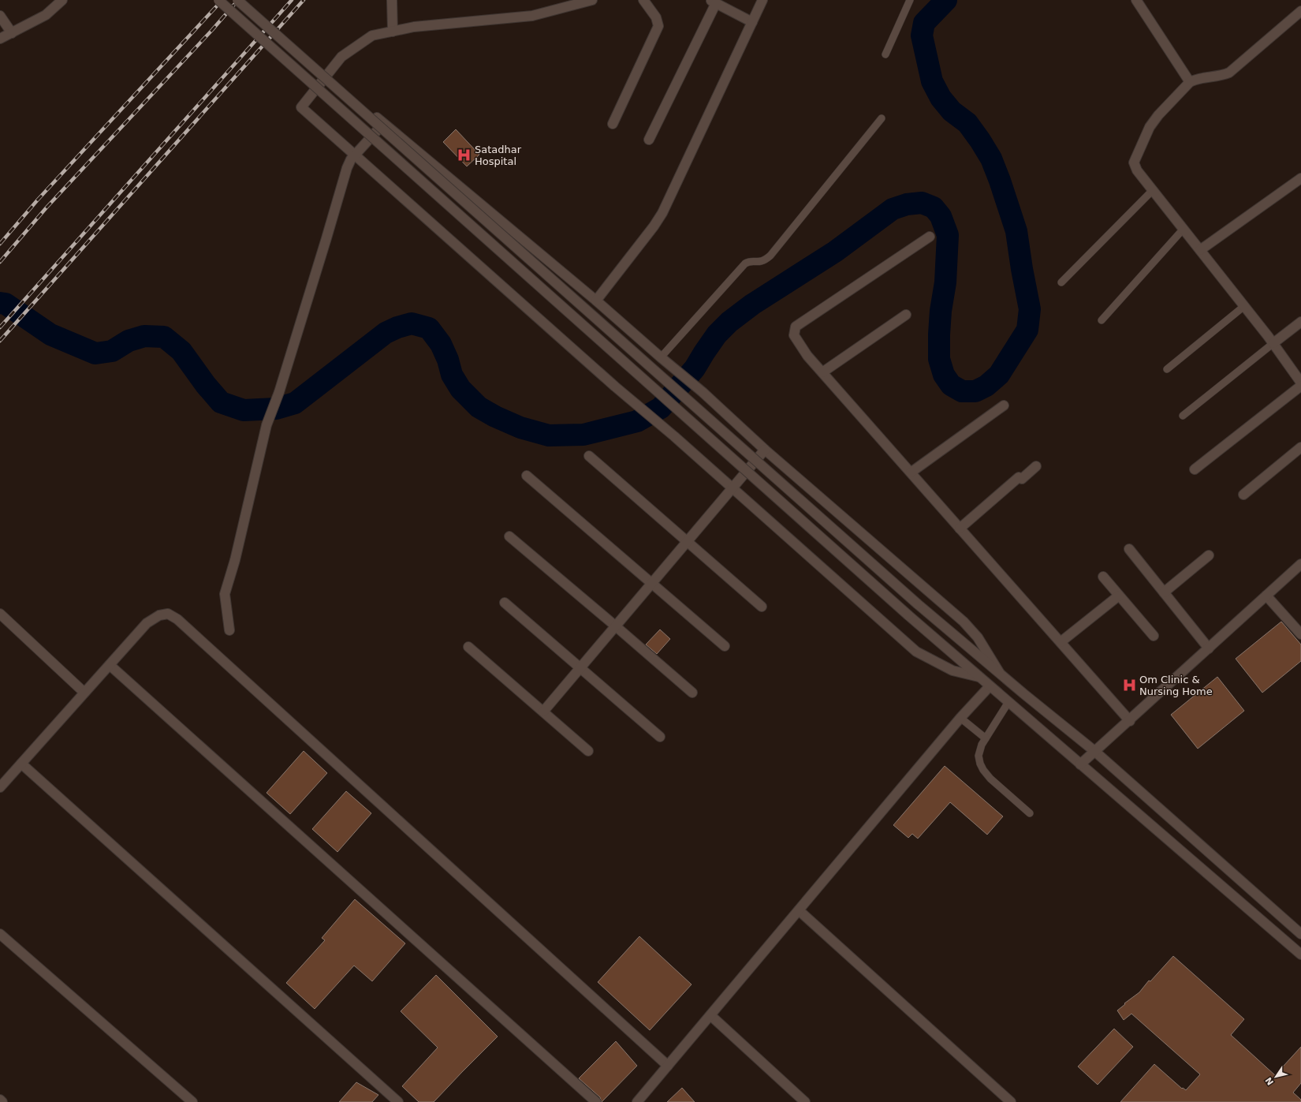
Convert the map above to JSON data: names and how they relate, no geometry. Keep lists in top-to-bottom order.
{
  "places": {
    "hospital": ["Satadhar Hospital", "Om Clinic & Nursing Home"]
  },
  "north": "bottom left"
}
